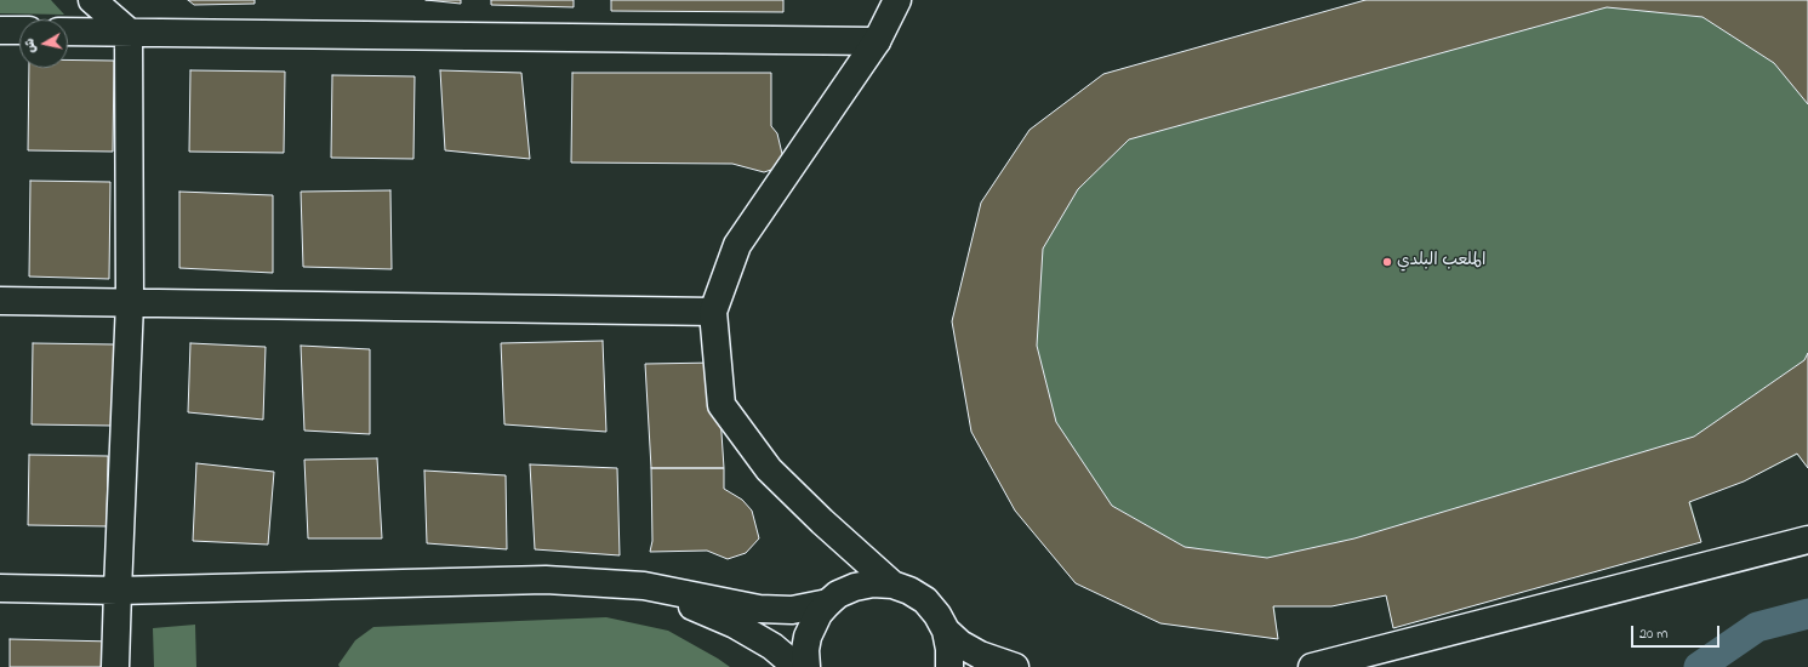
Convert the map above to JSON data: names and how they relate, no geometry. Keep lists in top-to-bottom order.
{
  "places": ["الملعب البلدي"],
  "scale_bar": "20 m",
  "north": "left"
}
